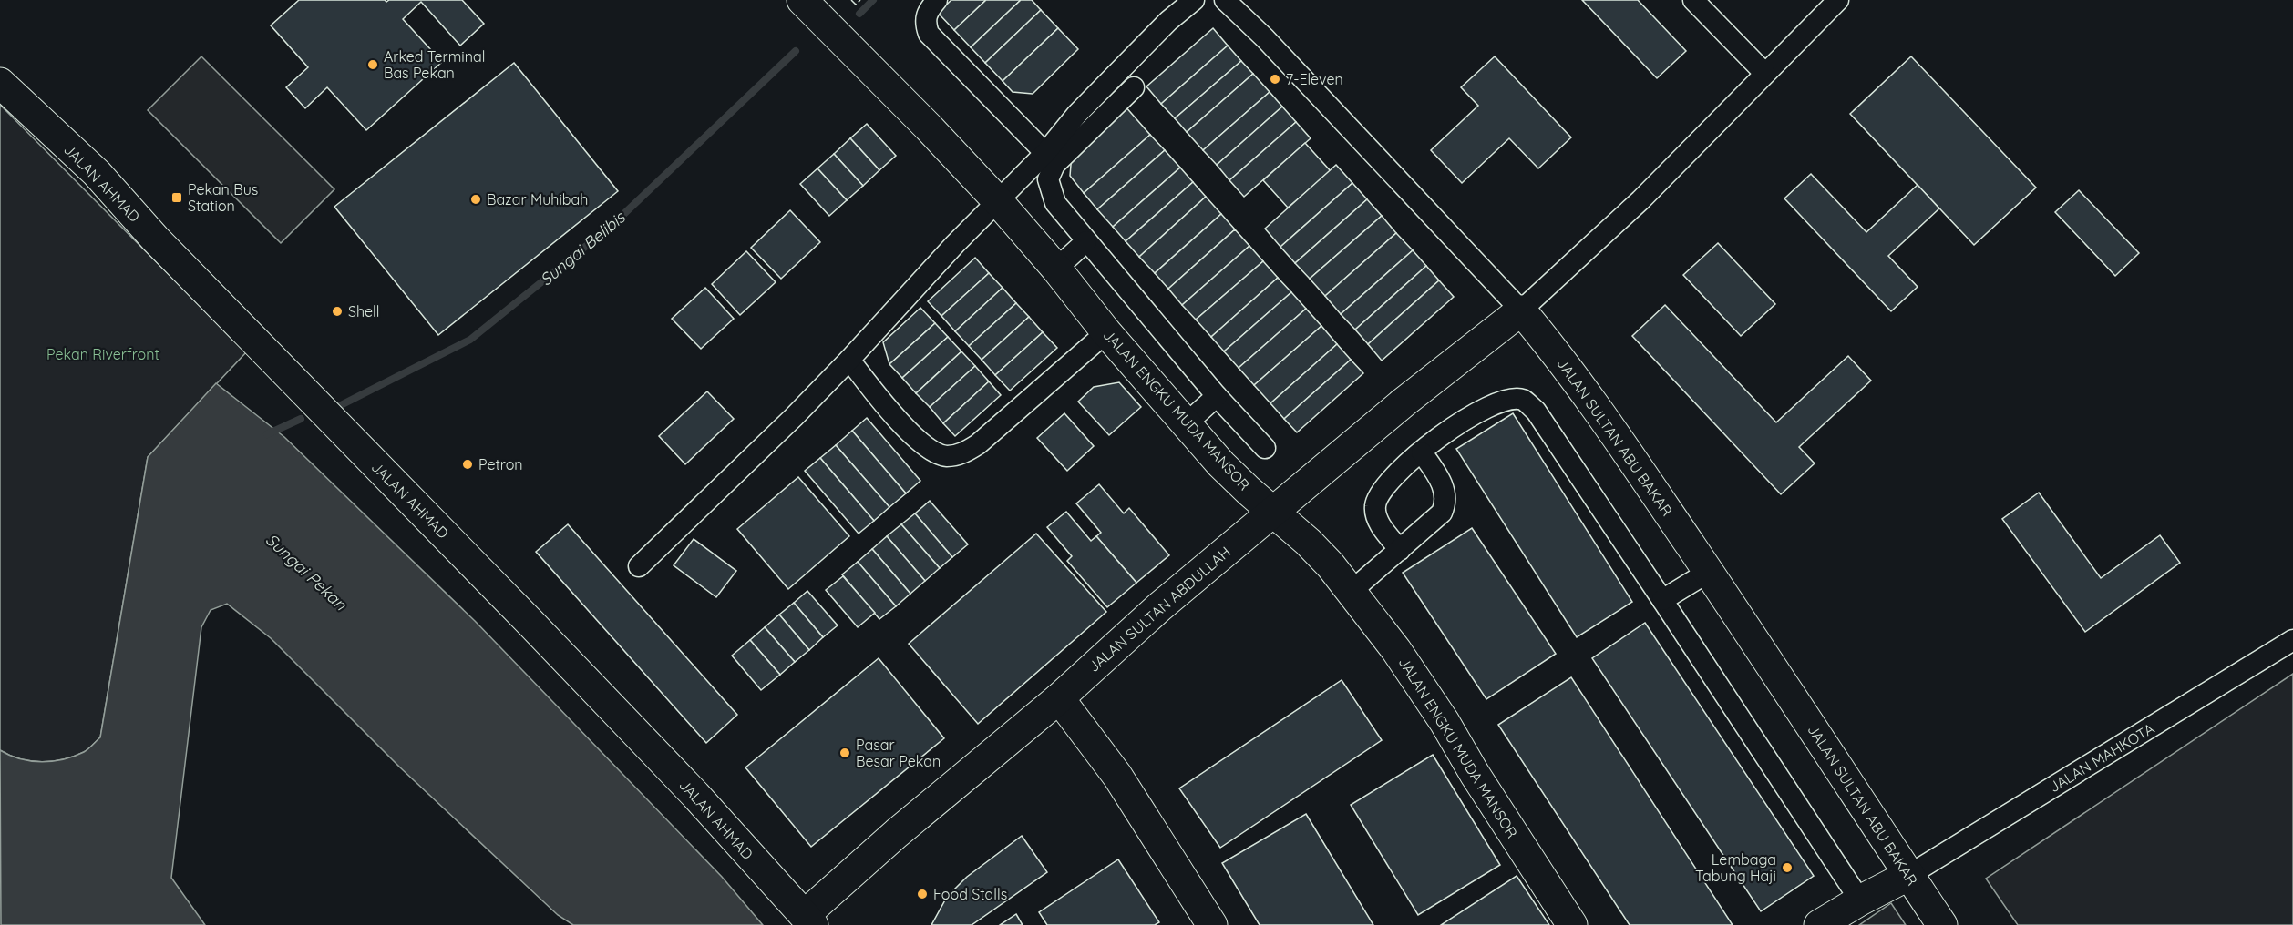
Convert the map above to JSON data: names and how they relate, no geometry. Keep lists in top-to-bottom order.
{
  "streets": {
    "main road": [
      "JALAN AHMAD",
      "JALAN ENGKU MUDA MANSOR",
      "JALAN SULTAN ABU BAKAR",
      "JALAN SULTAN ABDULLAH"
    ],
    "street": ["JALAN MAHKOTA"]
  },
  "crossings": [
    ["JALAN AHMAD", "JALAN SULTAN ABDULLAH"],
    ["JALAN ENGKU MUDA MANSOR", "JALAN SULTAN ABDULLAH"],
    ["JALAN SULTAN ABU BAKAR", "JALAN SULTAN ABDULLAH"],
    ["JALAN SULTAN ABU BAKAR", "JALAN MAHKOTA"]
  ],
  "water": ["Sungai Belibis", "Sungai Pekan"],
  "parks": ["Pekan Riverfront"],
  "places": {
    "other": [
      "Arked Terminal Bas Pekan",
      "7-Eleven",
      "Bazar Muhibah",
      "Shell",
      "Petron",
      "Pasar Besar Pekan",
      "Lembaga Tabung Haji",
      "Food Stalls"
    ],
    "transit": ["Pekan Bus Station"]
  }
}
